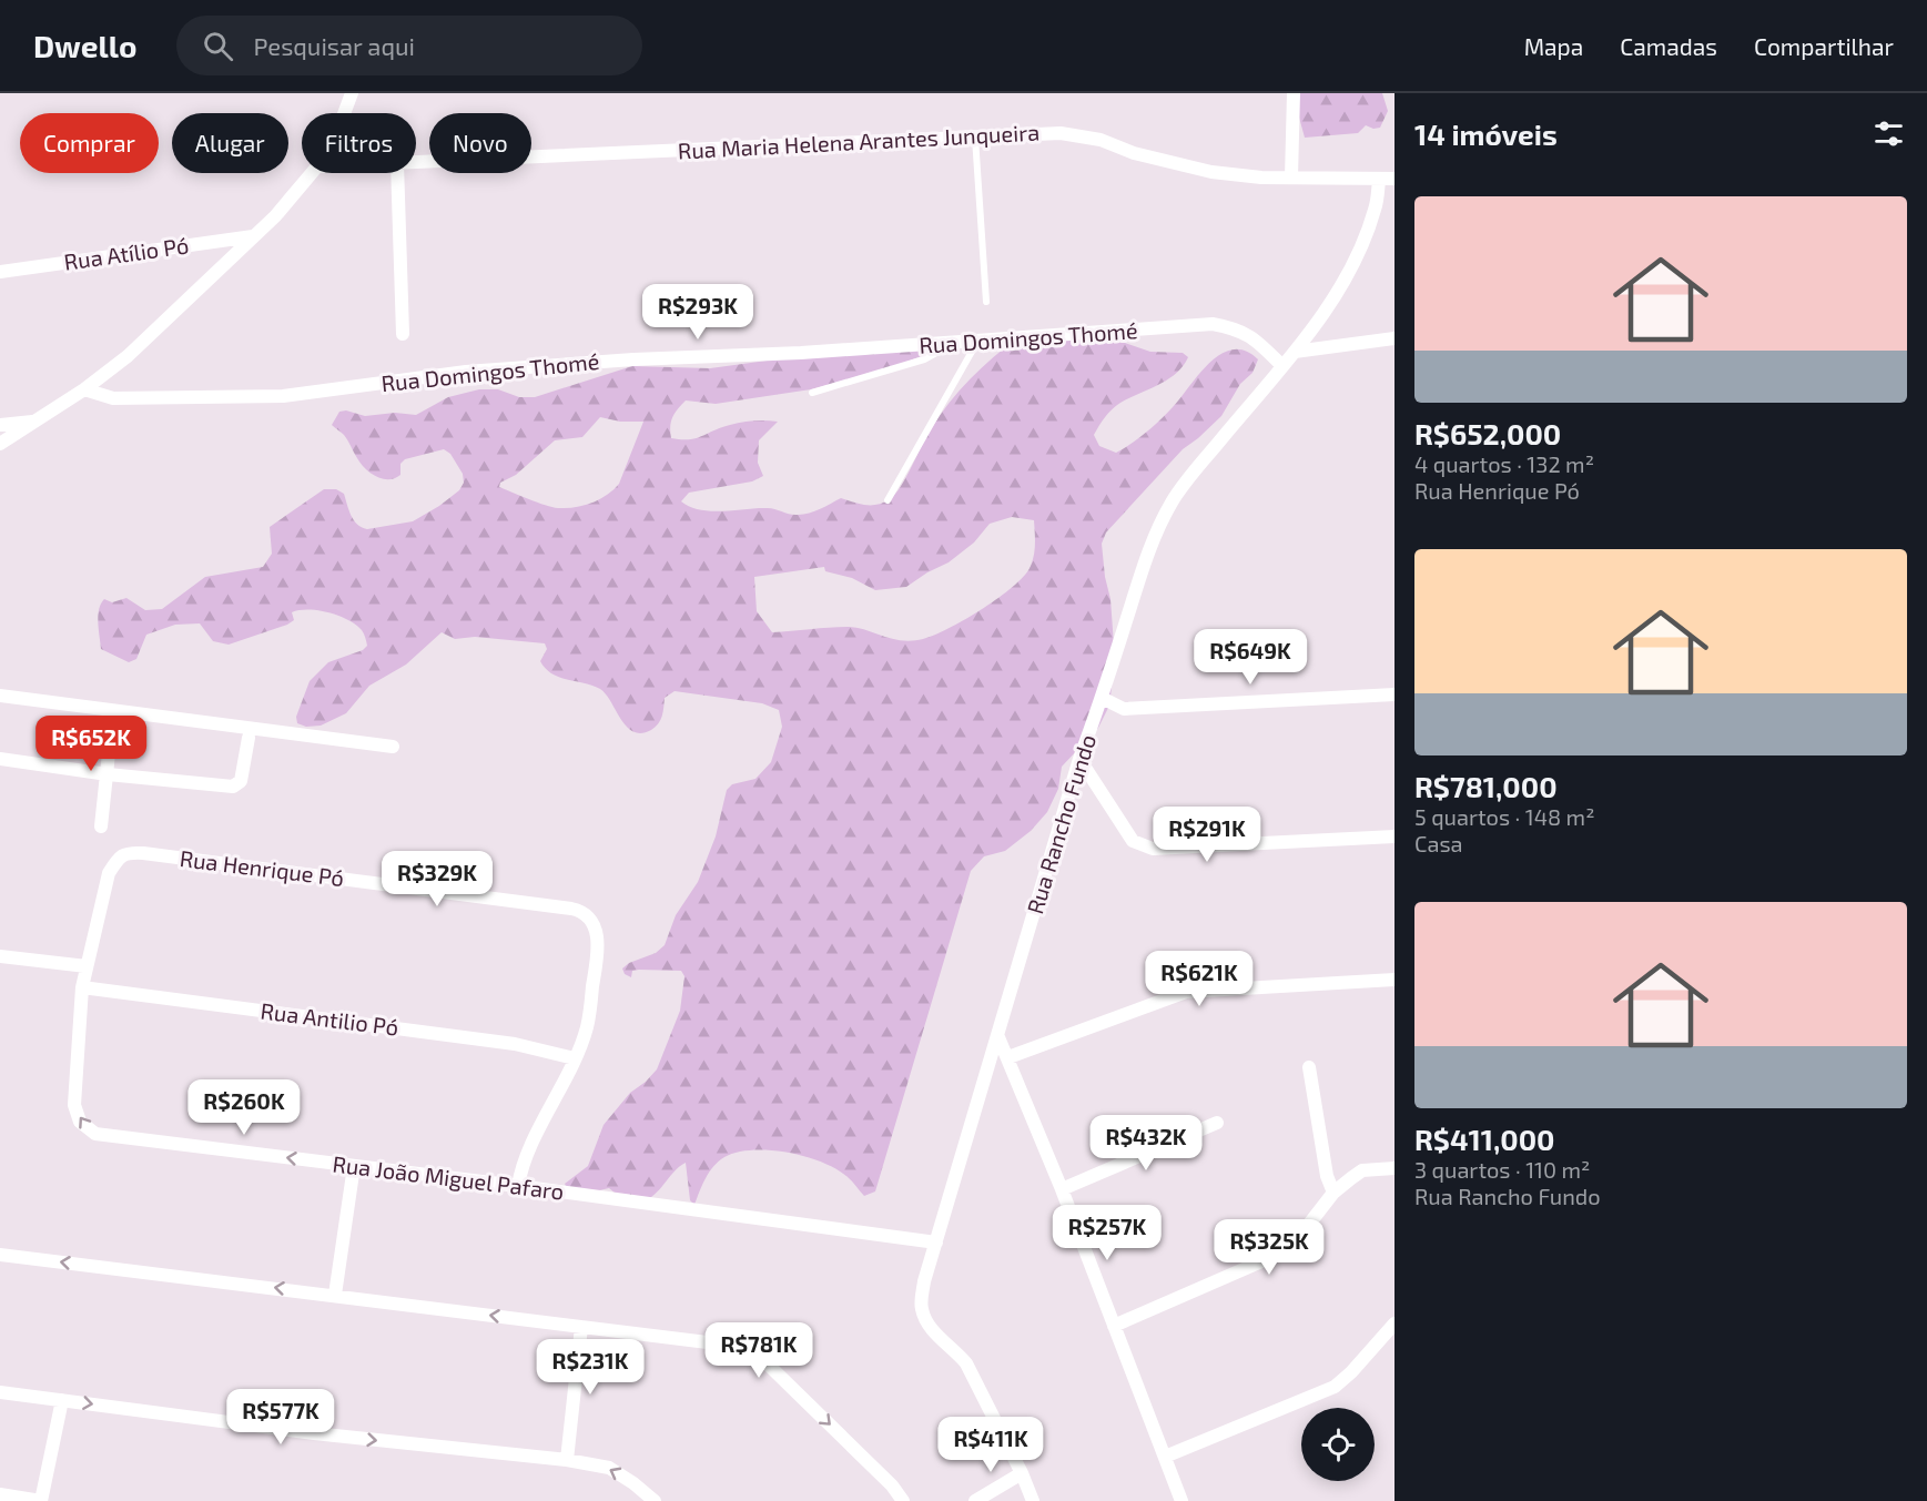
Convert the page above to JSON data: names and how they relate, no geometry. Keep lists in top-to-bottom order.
{
  "streets": {
    "street": [
      "Rua Maria Helena Arantes Junqueira",
      "Rua Atílio Pó",
      "Rua Domingos Thomé",
      "Rua Rancho Fundo",
      "Rua Henrique Pó",
      "Rua Antilio Pó",
      "Rua João Miguel Pafaro"
    ]
  },
  "crossings": [
    ["Rua Maria Helena Arantes Junqueira", "Rua Rancho Fundo"],
    ["Rua Domingos Thomé", "Rua Rancho Fundo"],
    ["Rua Rancho Fundo", "Rua João Miguel Pafaro"],
    ["Rua Henrique Pó", "Rua Antilio Pó"],
    ["Rua Henrique Pó", "Rua João Miguel Pafaro"],
    ["Rua Antilio Pó", "Rua João Miguel Pafaro"]
  ],
  "page": {
    "header": "Dwello",
    "search": "Pesquisar aqui",
    "nav": ["Mapa", "Camadas", "Compartilhar"],
    "heading": "14 imóveis",
    "chip": [
      "Comprar",
      "Alugar",
      "Filtros",
      "Novo"
    ],
    "list": [
      {
        "name": "R$652,000",
        "note": "4 quartos · 132 m² · Rua Henrique Pó"
      },
      {
        "name": "R$781,000",
        "note": "5 quartos · 148 m² · Casa"
      },
      {
        "name": "R$411,000",
        "note": "3 quartos · 110 m² · Rua Rancho Fundo"
      }
    ],
    "price": [
      "R$293K",
      "R$649K",
      "R$652K",
      "R$291K",
      "R$329K",
      "R$621K",
      "R$260K",
      "R$432K",
      "R$257K",
      "R$325K",
      "R$781K",
      "R$231K",
      "R$577K",
      "R$411K"
    ]
  }
}
